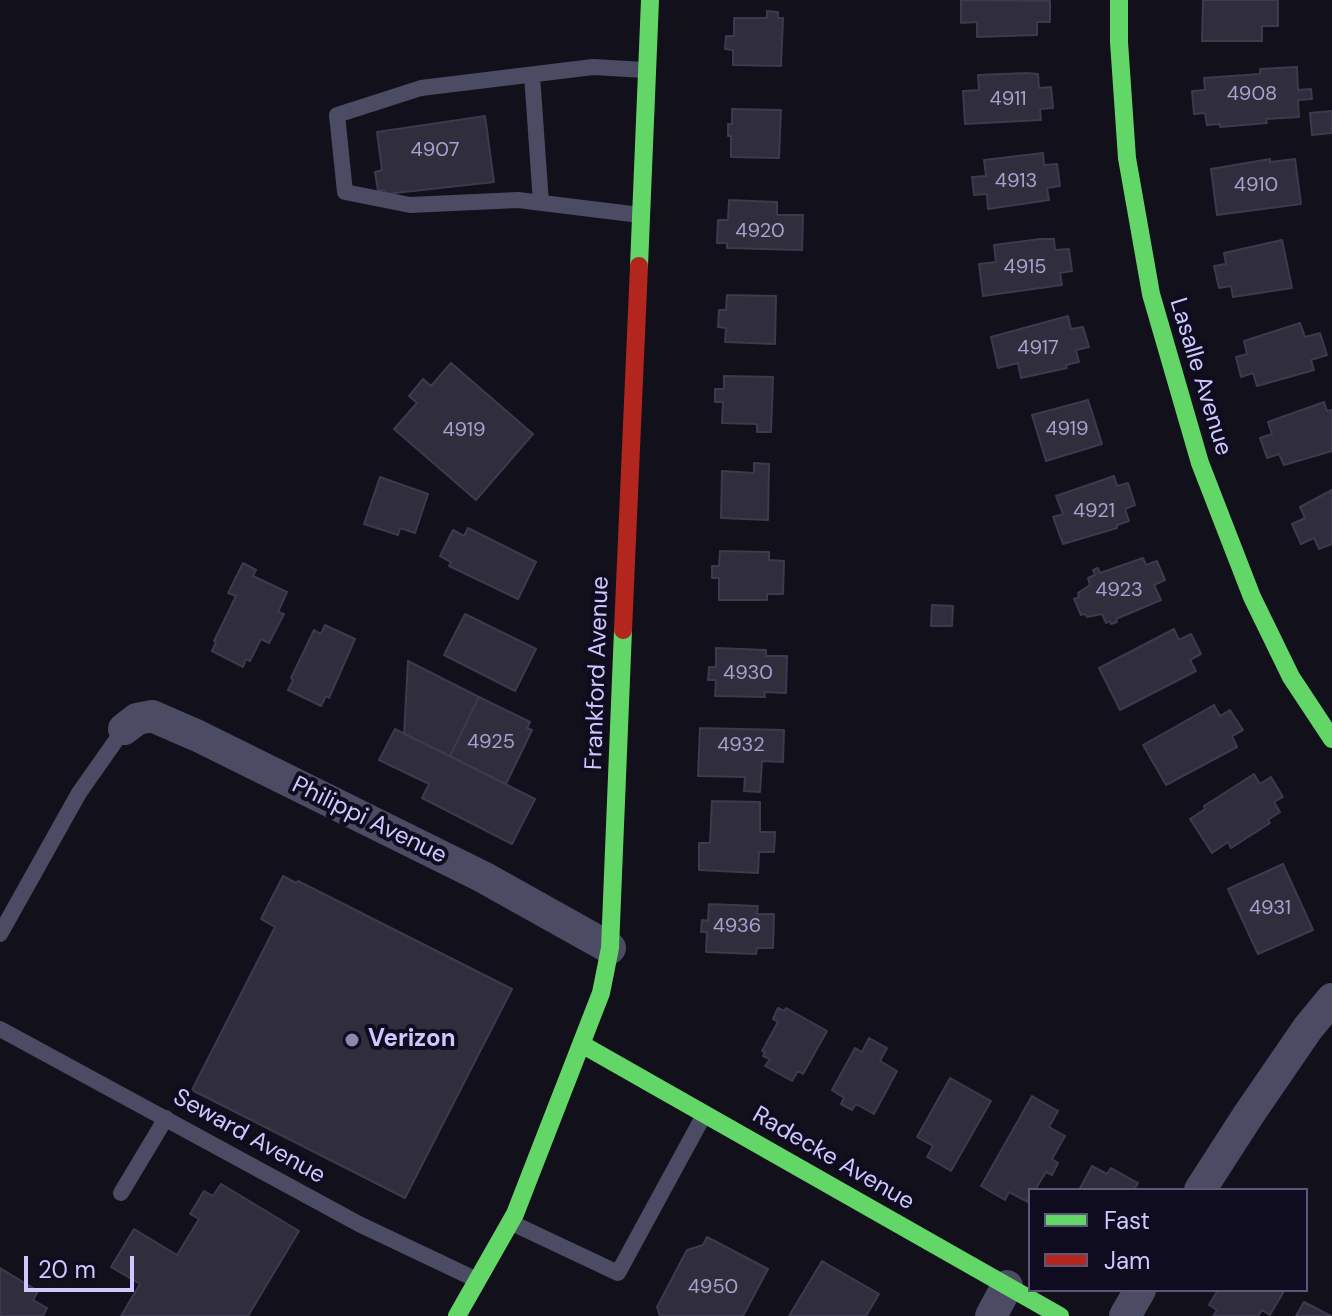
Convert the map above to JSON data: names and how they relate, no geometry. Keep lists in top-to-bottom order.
{
  "streets": {
    "street": [
      "Lasalle Avenue",
      "Frankford Avenue",
      "Philippi Avenue",
      "Radecke Avenue"
    ],
    "lane": ["Seward Avenue"]
  },
  "crossings": [
    ["Frankford Avenue", "Philippi Avenue"],
    ["Frankford Avenue", "Seward Avenue"],
    ["Frankford Avenue", "Radecke Avenue"]
  ],
  "places": ["Verizon"],
  "house_numbers": [
    "4908",
    "4911",
    "4907",
    "4913",
    "4910",
    "4920",
    "4915",
    "4917",
    "4919",
    "4919",
    "4921",
    "4923",
    "4930",
    "4925",
    "4932",
    "4931",
    "4936",
    "4950"
  ],
  "legend": ["Fast", "Jam"],
  "scale_bar": "20 m"
}
